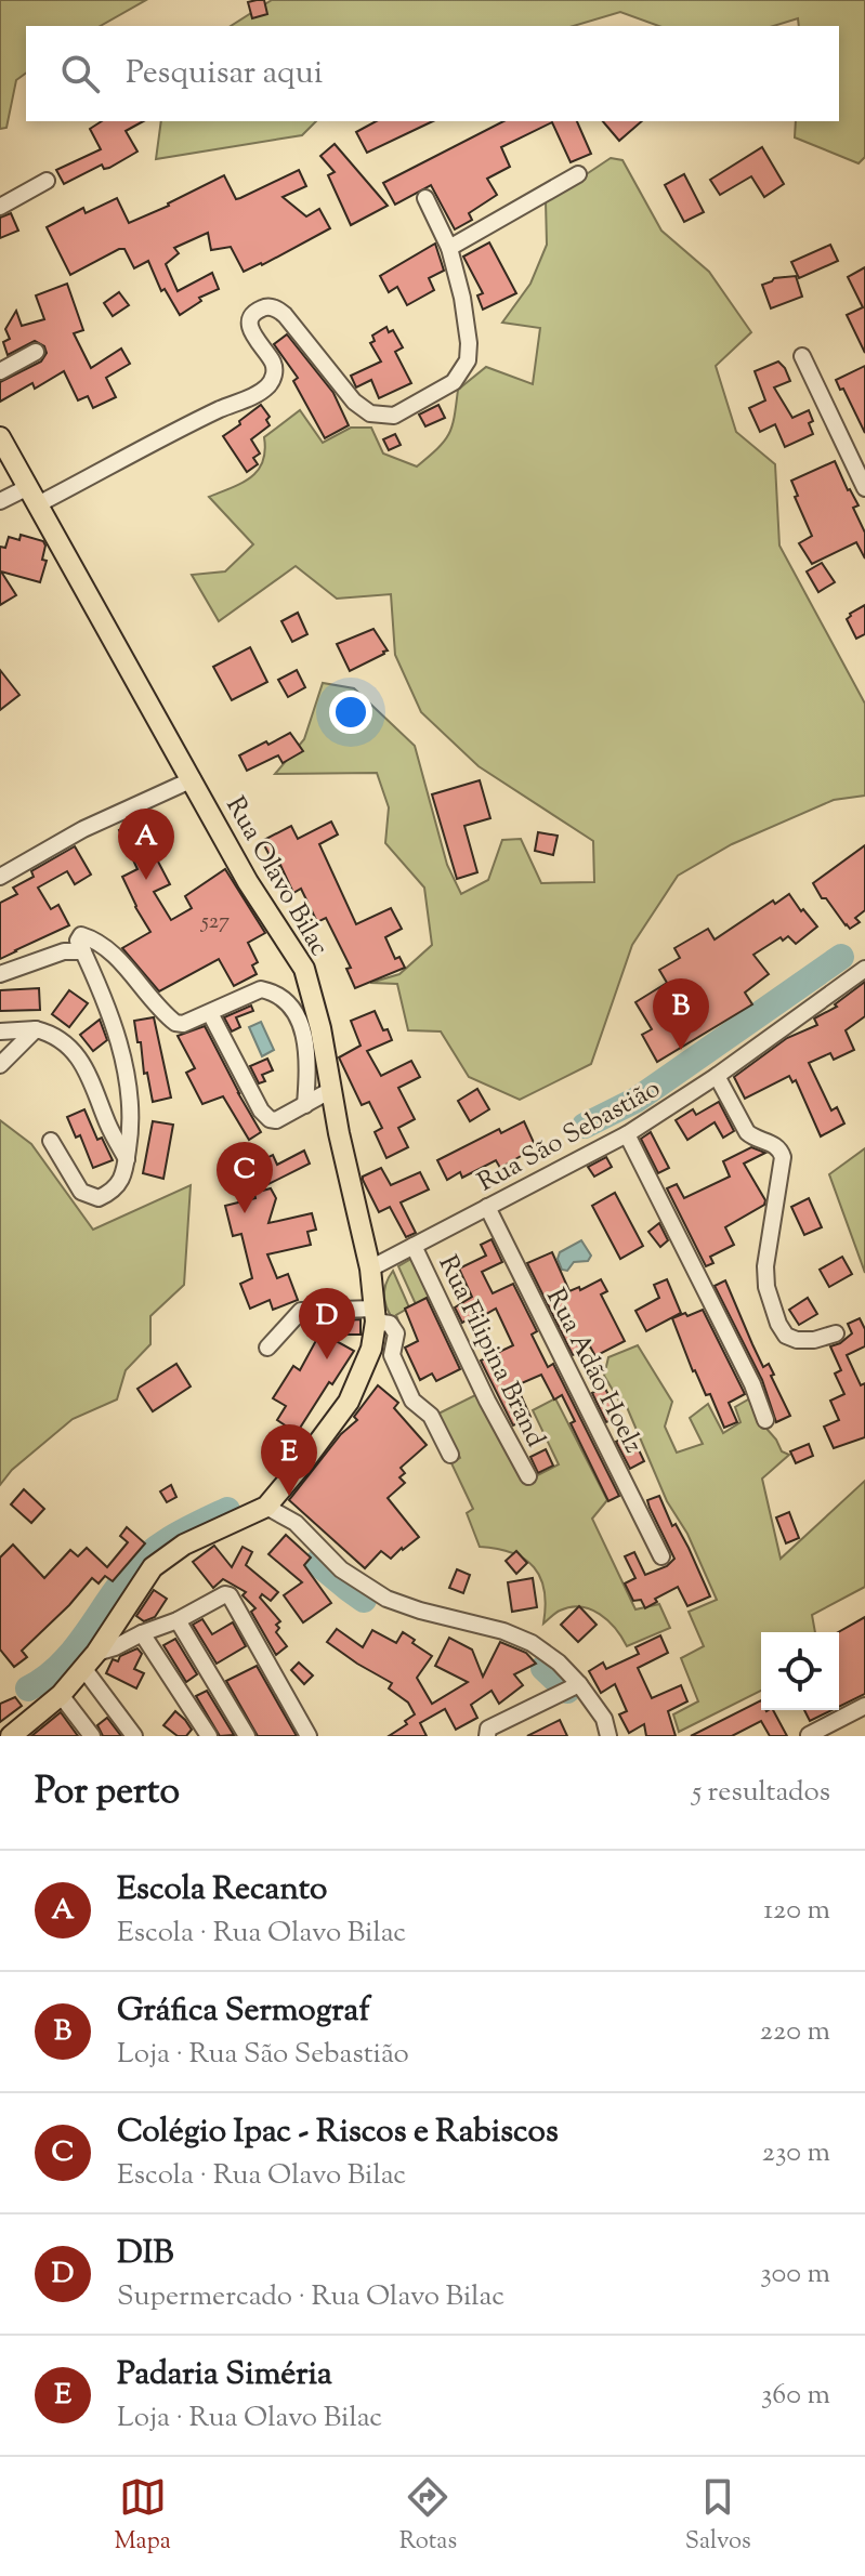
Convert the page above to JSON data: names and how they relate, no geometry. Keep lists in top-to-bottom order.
{
  "streets": {
    "main road": ["Rua Olavo Bilac"],
    "street": ["Rua São Sebastião", "Rua Filipina Brand", "Rua Adão Hoelz"]
  },
  "crossings": [
    ["Rua Olavo Bilac", "Rua São Sebastião"],
    ["Rua São Sebastião", "Rua Filipina Brand"],
    ["Rua São Sebastião", "Rua Adão Hoelz"]
  ],
  "house_numbers": ["527"],
  "page": {
    "search": "Pesquisar aqui",
    "pins": [
      "A",
      "B",
      "C",
      "D",
      "E"
    ],
    "heading": ["Por perto", "5 resultados"],
    "list": [
      {
        "mark": "A",
        "name": "Escola Recanto",
        "note": "Escola · Rua Olavo Bilac",
        "value": "120 m"
      },
      {
        "mark": "B",
        "name": "Gráfica Sermograf",
        "note": "Loja · Rua São Sebastião",
        "value": "220 m"
      },
      {
        "mark": "C",
        "name": "Colégio Ipac - Riscos e Rabiscos",
        "note": "Escola · Rua Olavo Bilac",
        "value": "230 m"
      },
      {
        "mark": "D",
        "name": "DIB",
        "note": "Supermercado · Rua Olavo Bilac",
        "value": "300 m"
      },
      {
        "mark": "E",
        "name": "Padaria Siméria",
        "note": "Loja · Rua Olavo Bilac",
        "value": "360 m"
      }
    ],
    "nav": ["Mapa", "Rotas", "Salvos"]
  }
}
